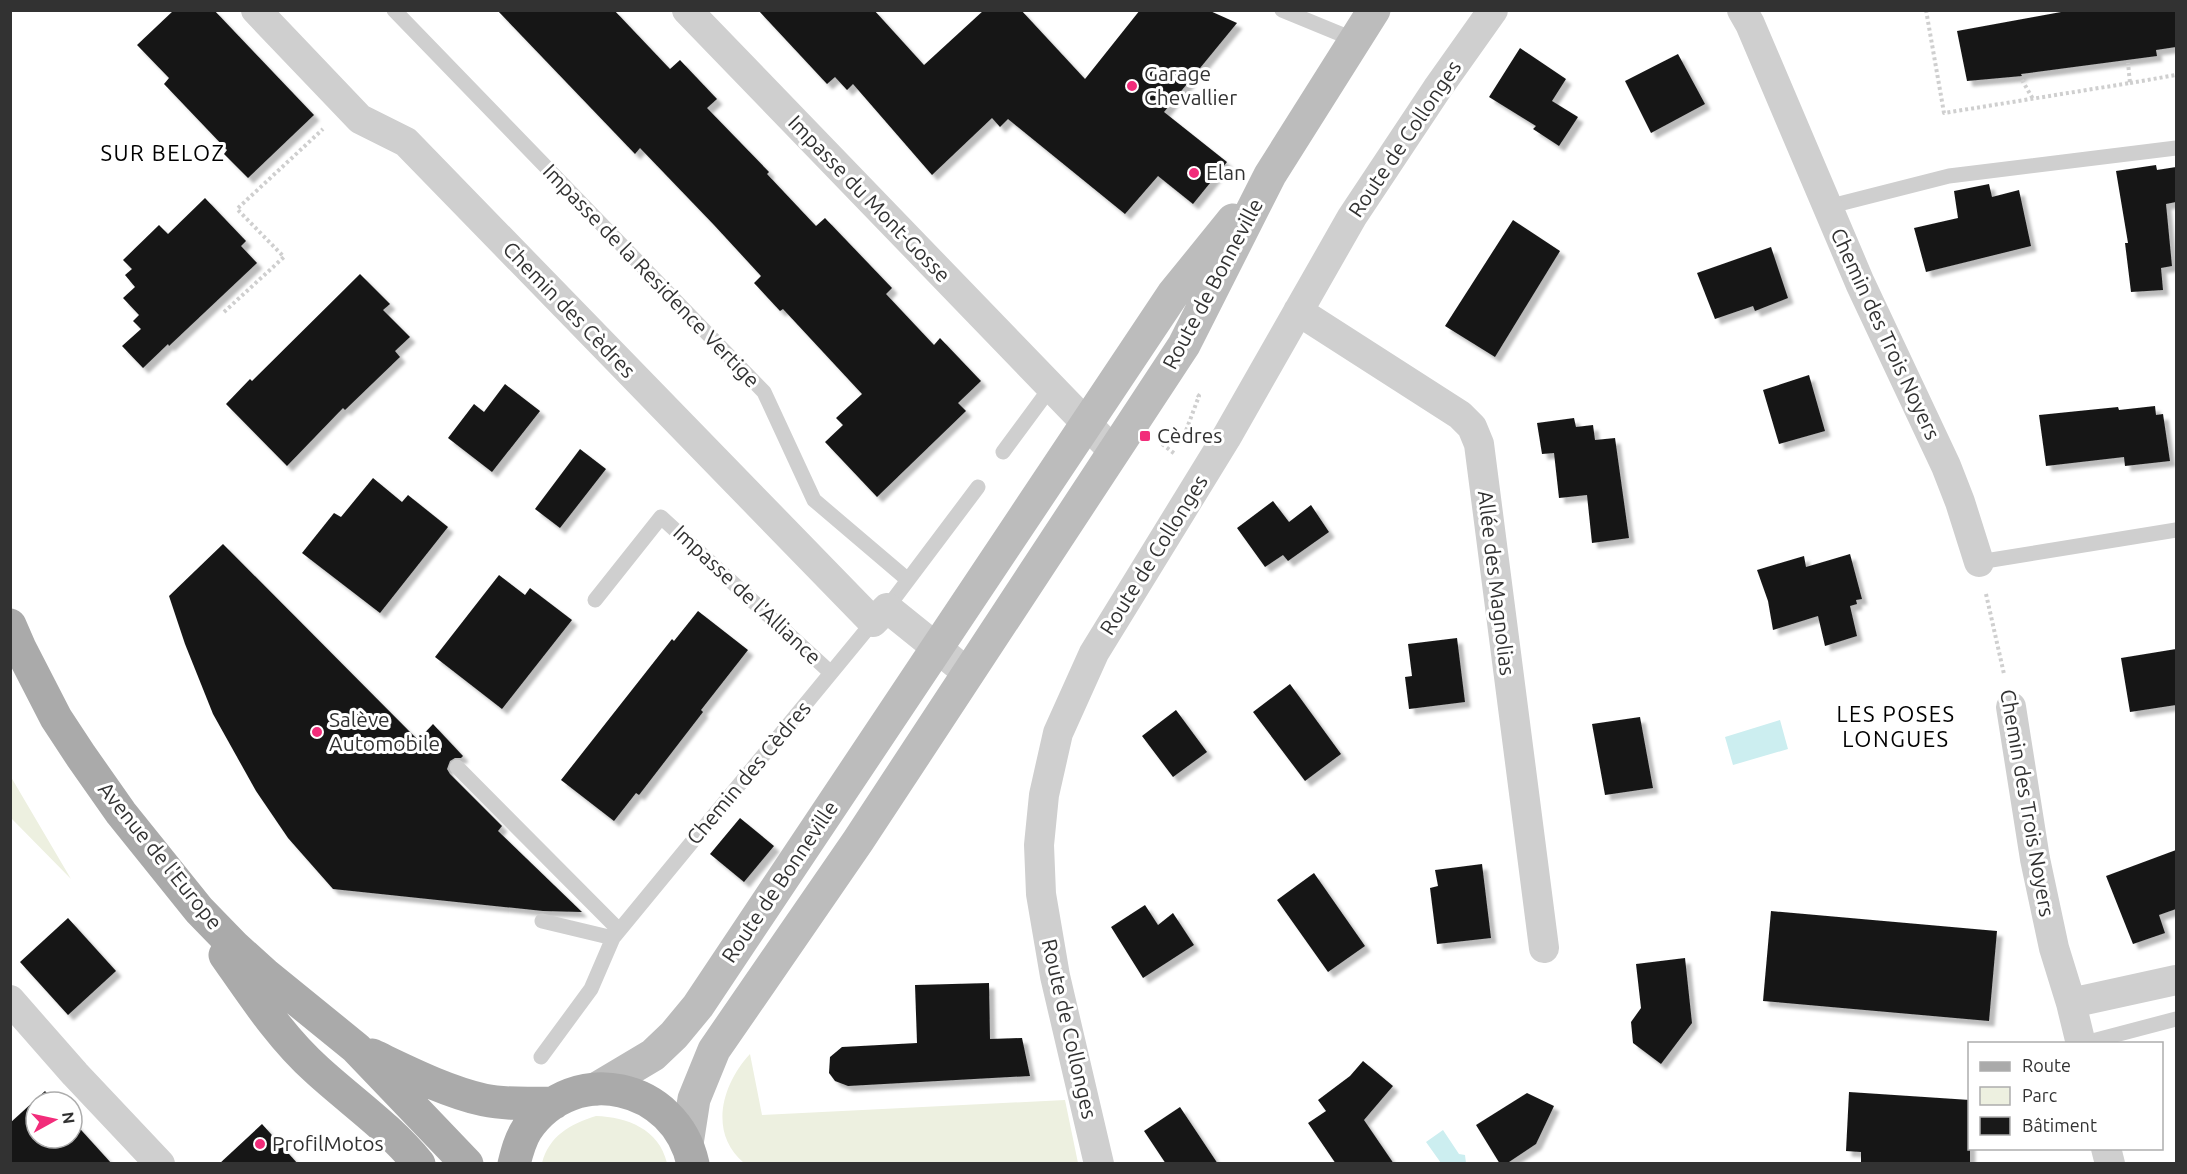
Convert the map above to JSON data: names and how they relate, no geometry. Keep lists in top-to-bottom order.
{
  "streets": {
    "main road": ["Route de Bonneville", "Avenue de l'Europe"],
    "street": [
      "Route de Collonges",
      "Impasse du Mont-Gosse",
      "Chemin des Cèdres",
      "Chemin des Trois Noyers",
      "Allée des Magnolias"
    ],
    "lane": ["Impasse de la Residence Vertige", "Impasse de l'Alliance"]
  },
  "crossings": [
    ["Route de Collonges", "Allée des Magnolias"],
    ["Impasse du Mont-Gosse", "Route de Bonneville"],
    ["Impasse de la Residence Vertige", "Chemin des Cèdres"],
    ["Route de Bonneville", "Chemin des Cèdres"],
    ["Chemin des Cèdres", "Impasse de l'Alliance"]
  ],
  "districts": ["SUR BELOZ", "LES POSES LONGUES"],
  "places": {
    "other": [
      "Garage Chevallier",
      "Elan",
      "Salève Automobile",
      "ProfilMotos"
    ],
    "transit": ["Cèdres"]
  },
  "legend": ["Route", "Parc", "Bâtiment"],
  "north": "right"
}
